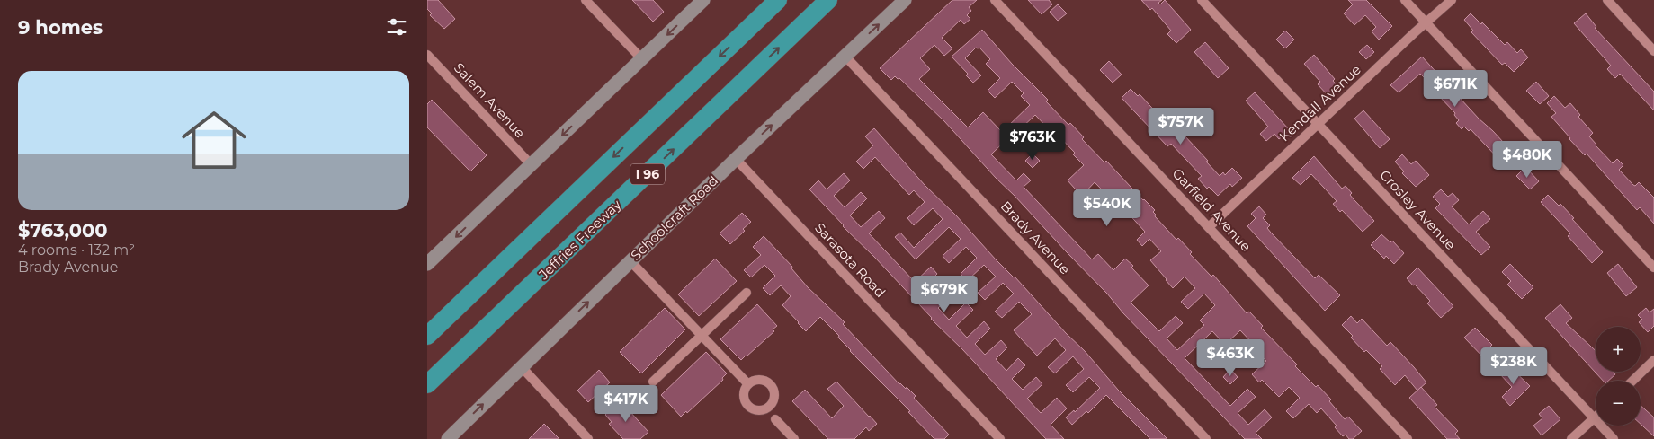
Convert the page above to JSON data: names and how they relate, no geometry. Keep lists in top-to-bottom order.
{
  "streets": {
    "highway": ["I 96", "Jeffries Freeway"],
    "main road": ["Schoolcraft Road"],
    "street": [
      "Salem Avenue",
      "Kendall Avenue",
      "Garfield Avenue",
      "Crosley Avenue",
      "Brady Avenue",
      "Sarasota Road"
    ]
  },
  "crossings": [
    ["Kendall Avenue", "Garfield Avenue"],
    ["Kendall Avenue", "Crosley Avenue"],
    ["Schoolcraft Road", "Brady Avenue"],
    ["Schoolcraft Road", "Sarasota Road"]
  ],
  "one_way": ["Schoolcraft Road"],
  "page": {
    "heading": "9 homes",
    "list": [
      {
        "name": "$763,000",
        "note": "4 rooms · 132 m² · Brady Avenue"
      }
    ],
    "price": [
      "$671K",
      "$757K",
      "$763K",
      "$480K",
      "$540K",
      "$679K",
      "$463K",
      "$238K",
      "$417K"
    ],
    "map_buttons": ["+", "−"]
  }
}
